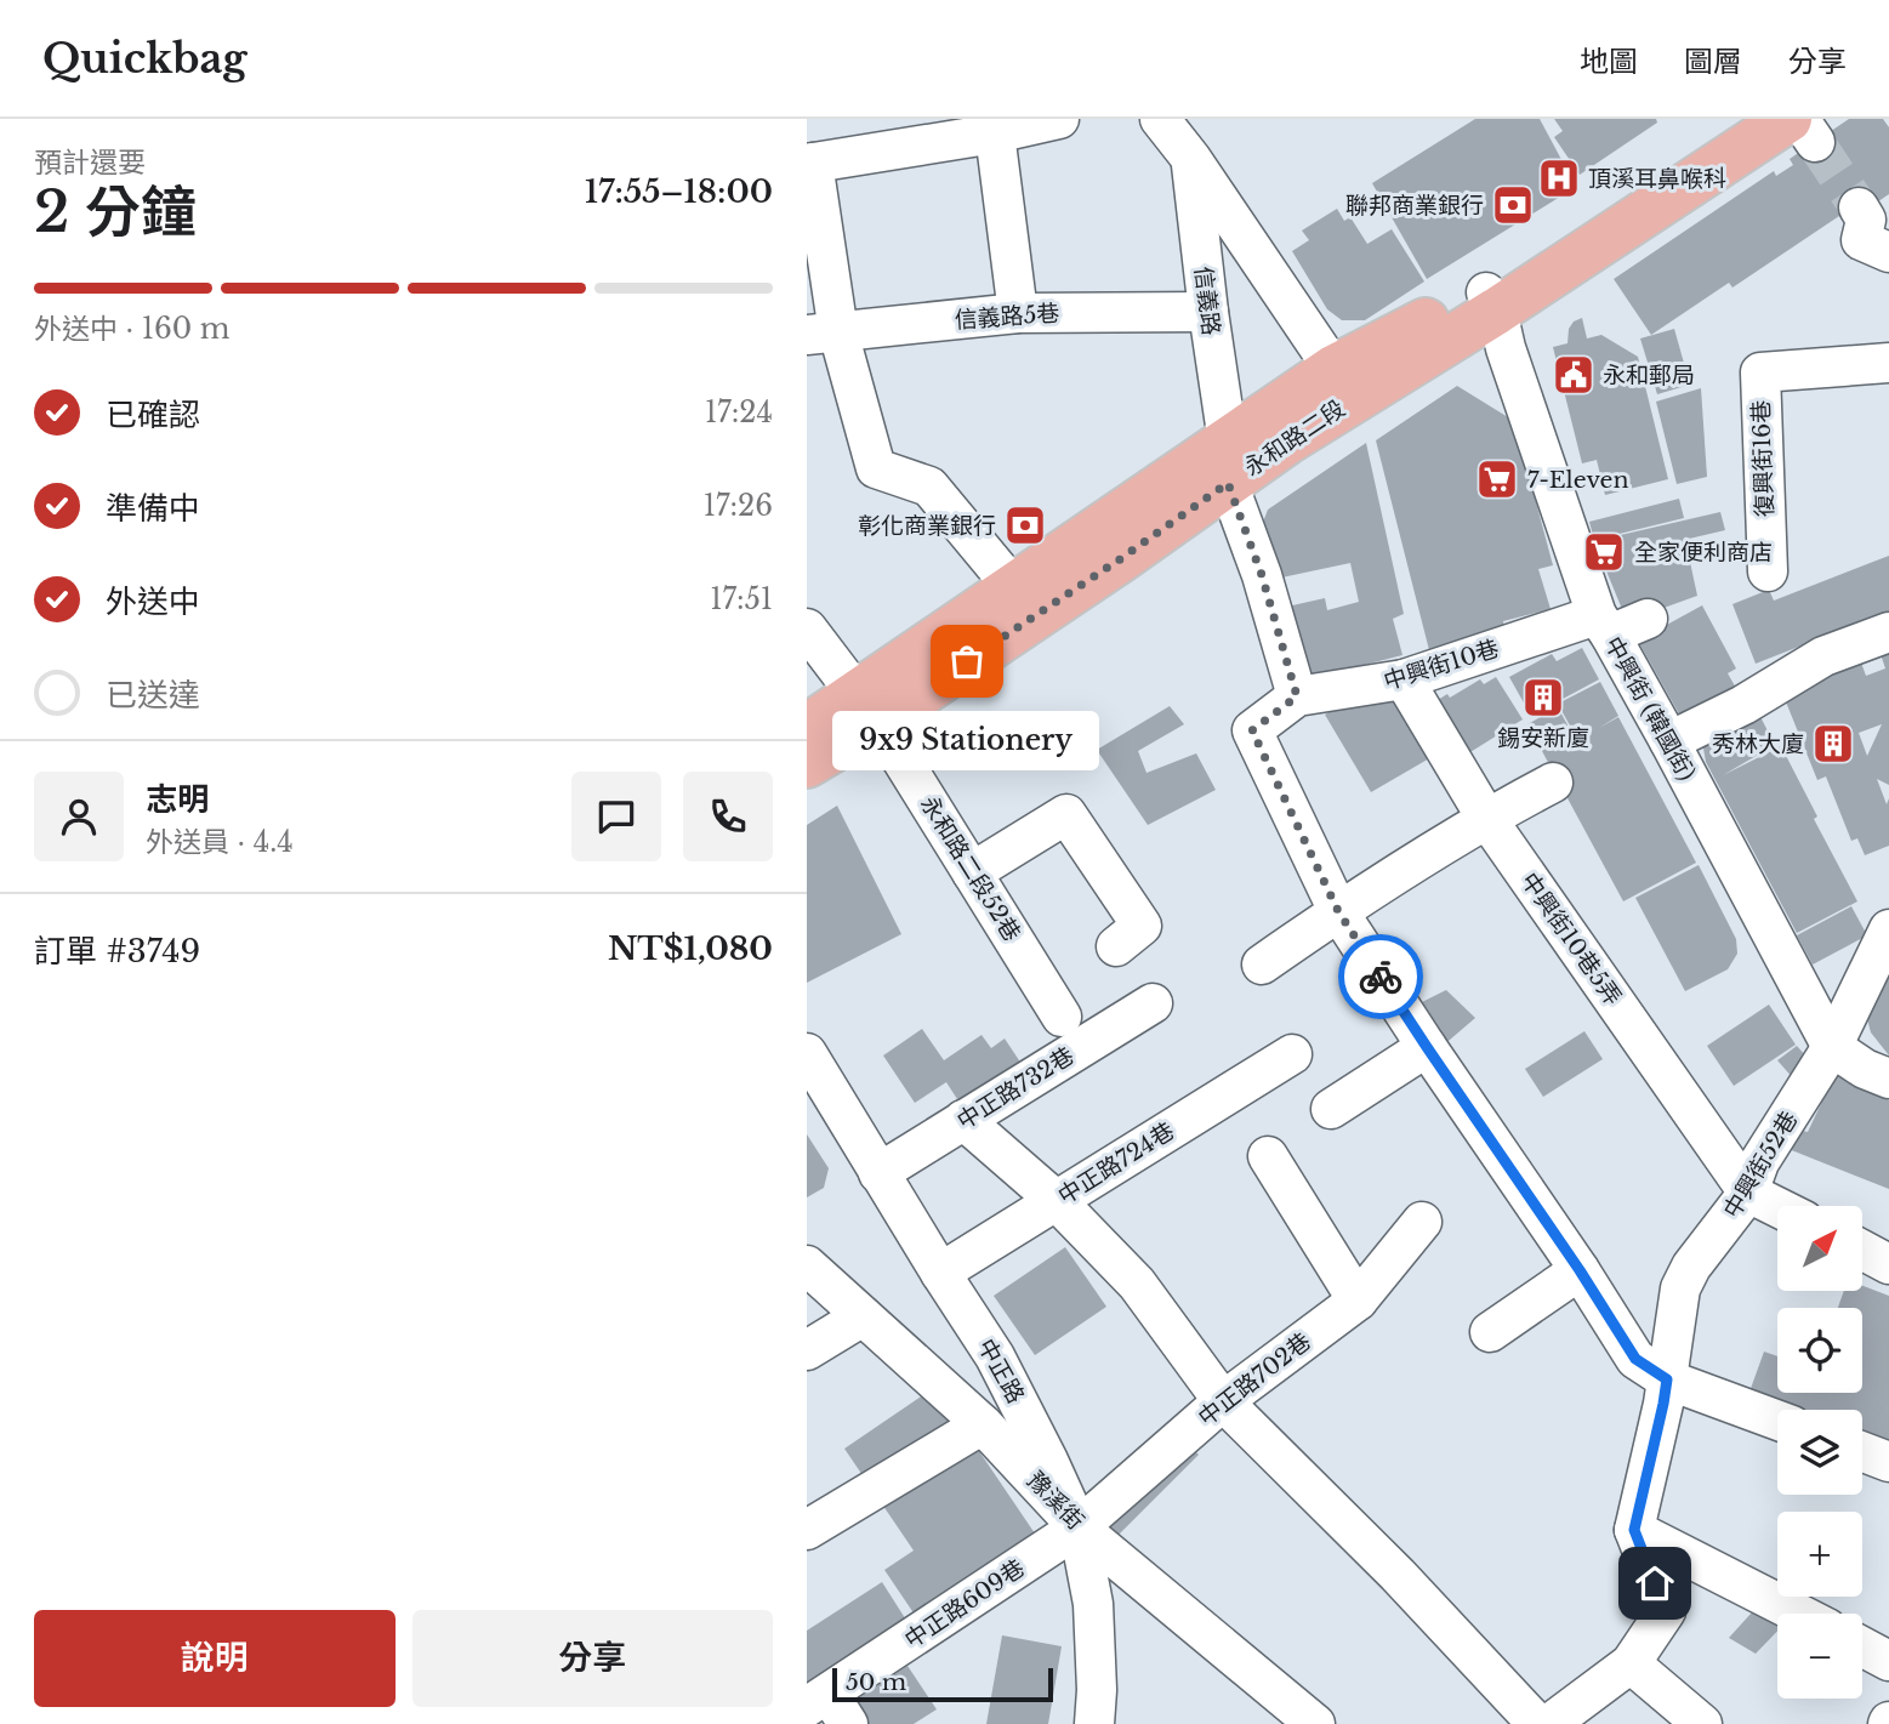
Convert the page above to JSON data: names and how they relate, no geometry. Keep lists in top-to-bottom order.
{
  "streets": {
    "main road": ["永和路二段"],
    "street": [
      "信義路",
      "信義路5巷",
      "復興街16巷",
      "中興街10巷",
      "中興街 (韓國街)",
      "永和路二段52巷",
      "中興街10巷5弄",
      "中正路732巷",
      "中正路724巷",
      "中興街52巷",
      "中正路",
      "中正路702巷",
      "豫溪街",
      "中正路609巷"
    ]
  },
  "crossings": [
    ["信義路", "信義路5巷"],
    ["信義路", "永和路二段"],
    ["信義路", "中興街10巷"],
    ["永和路二段", "中興街 (韓國街)"],
    ["永和路二段", "永和路二段52巷"],
    ["中興街10巷", "中興街 (韓國街)"],
    ["中興街10巷", "中興街10巷5弄"],
    ["中興街10巷", "中興街52巷"],
    ["中興街 (韓國街)", "中興街52巷"],
    ["中興街10巷5弄", "中興街52巷"],
    ["中正路732巷", "中正路"],
    ["中正路724巷", "中正路"],
    ["中正路", "中正路702巷"],
    ["中正路", "豫溪街"],
    ["中正路", "中正路609巷"],
    ["中正路702巷", "豫溪街"],
    ["中正路702巷", "中正路609巷"],
    ["豫溪街", "中正路609巷"]
  ],
  "places": {
    "hospital": ["頂溪耳鼻喉科"],
    "bank": ["聯邦商業銀行", "彰化商業銀行"],
    "public building": ["永和郵局"],
    "supermarket": ["7-Eleven", "全家便利商店"],
    "other": ["9x9 Stationery"],
    "building": ["錫安新廈", "秀林大廈"]
  },
  "scale_bar": "50 m",
  "north": "top right",
  "page": {
    "header": "Quickbag",
    "nav": ["地圖", "圖層", "分享"],
    "heading": ["2 分鐘", "預計還要", "17:55–18:00"],
    "panel": [
      "志明",
      "外送員 · 4.4",
      "訂單 #3749",
      "NT$1,080"
    ],
    "bar": "外送中 · 160 m",
    "list": [
      ["已確認", "17:24"],
      ["準備中", "17:26"],
      ["外送中", "17:51"],
      "已送達"
    ],
    "bubble": "9x9 Stationery",
    "map_buttons": ["+", "−"],
    "buttons": ["說明", "分享"],
    "scale": "50 m"
  }
}
